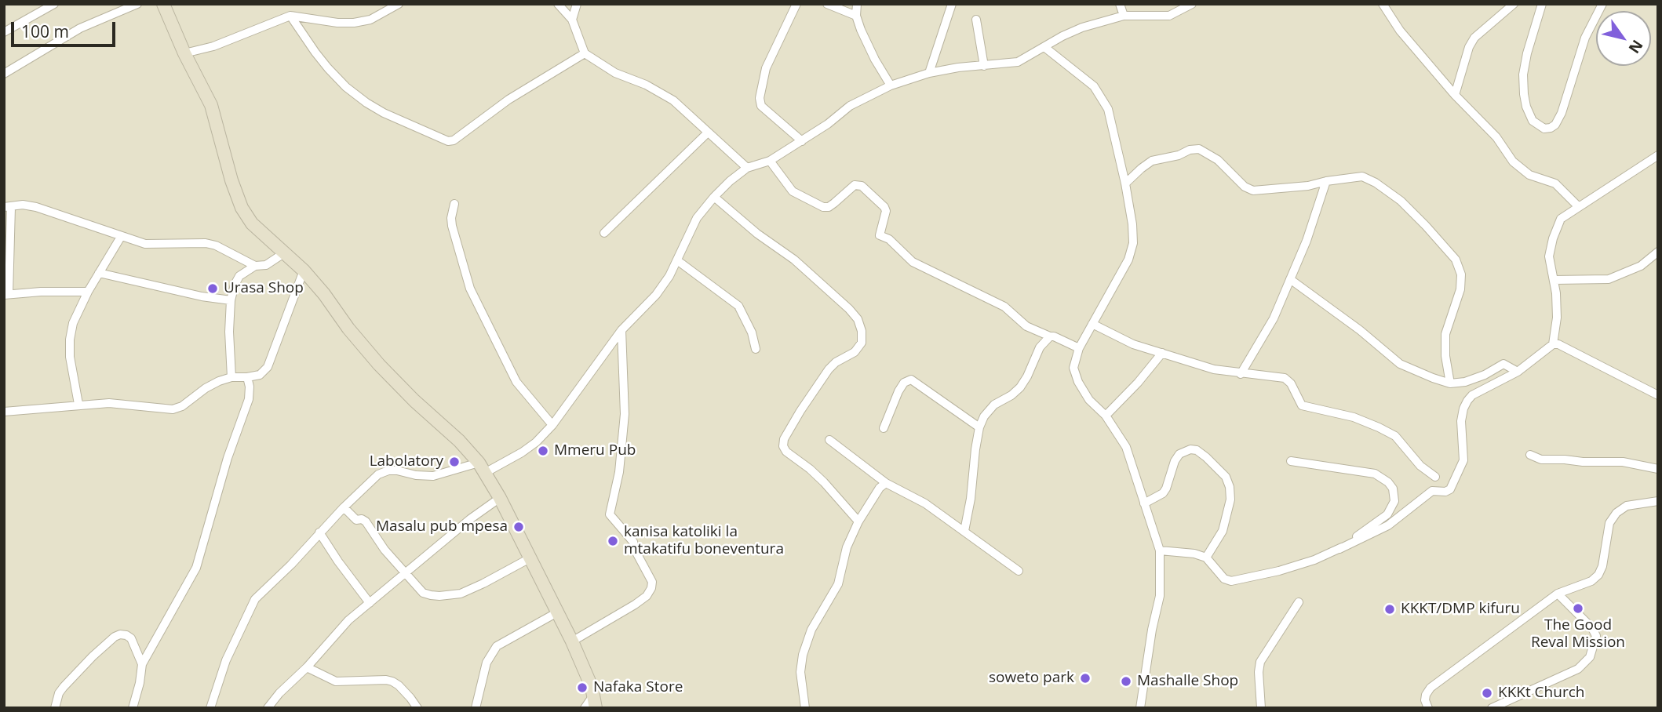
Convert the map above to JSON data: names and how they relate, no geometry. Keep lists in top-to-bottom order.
{
  "places": [
    "Urasa Shop",
    "Mmeru Pub",
    "Labolatory",
    "Masalu pub mpesa",
    "kanisa katoliki la mtakatifu boneventura",
    "The Good Reval Mission",
    "KKKT/DMP kifuru",
    "soweto park",
    "Mashalle Shop",
    "Nafaka Store",
    "KKKt Church"
  ],
  "scale_bar": "100 m",
  "north": "bottom right"
}
